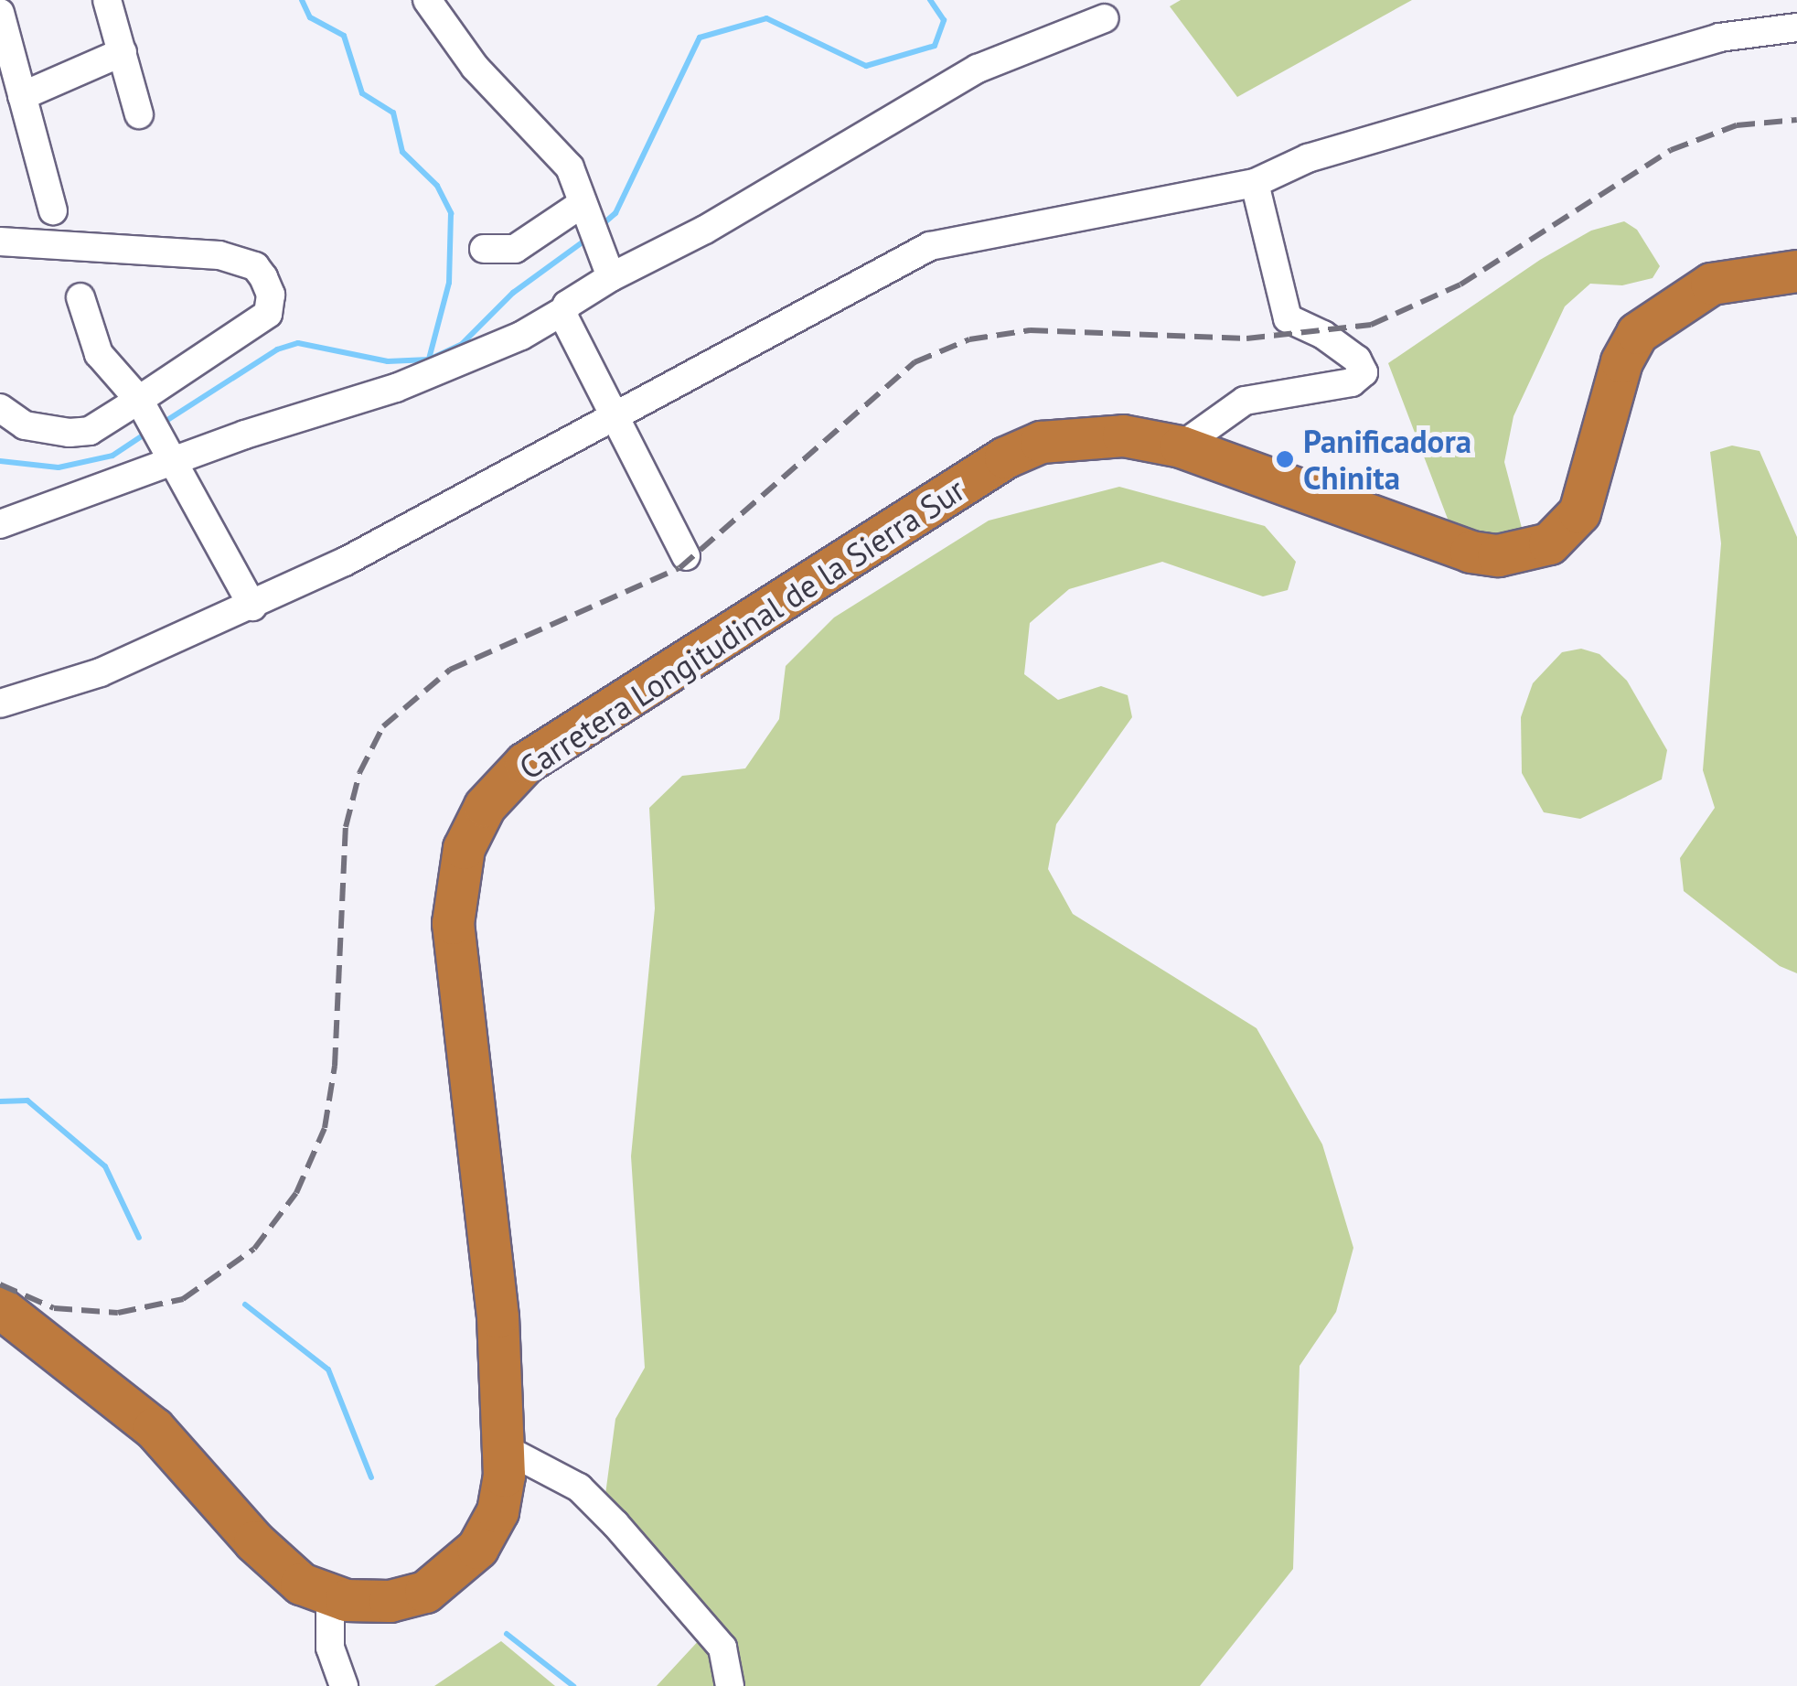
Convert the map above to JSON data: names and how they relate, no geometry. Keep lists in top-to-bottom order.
{
  "streets": {
    "highway": ["Carretera Longitudinal de la Sierra Sur"]
  },
  "places": ["Panificadora Chinita"]
}
